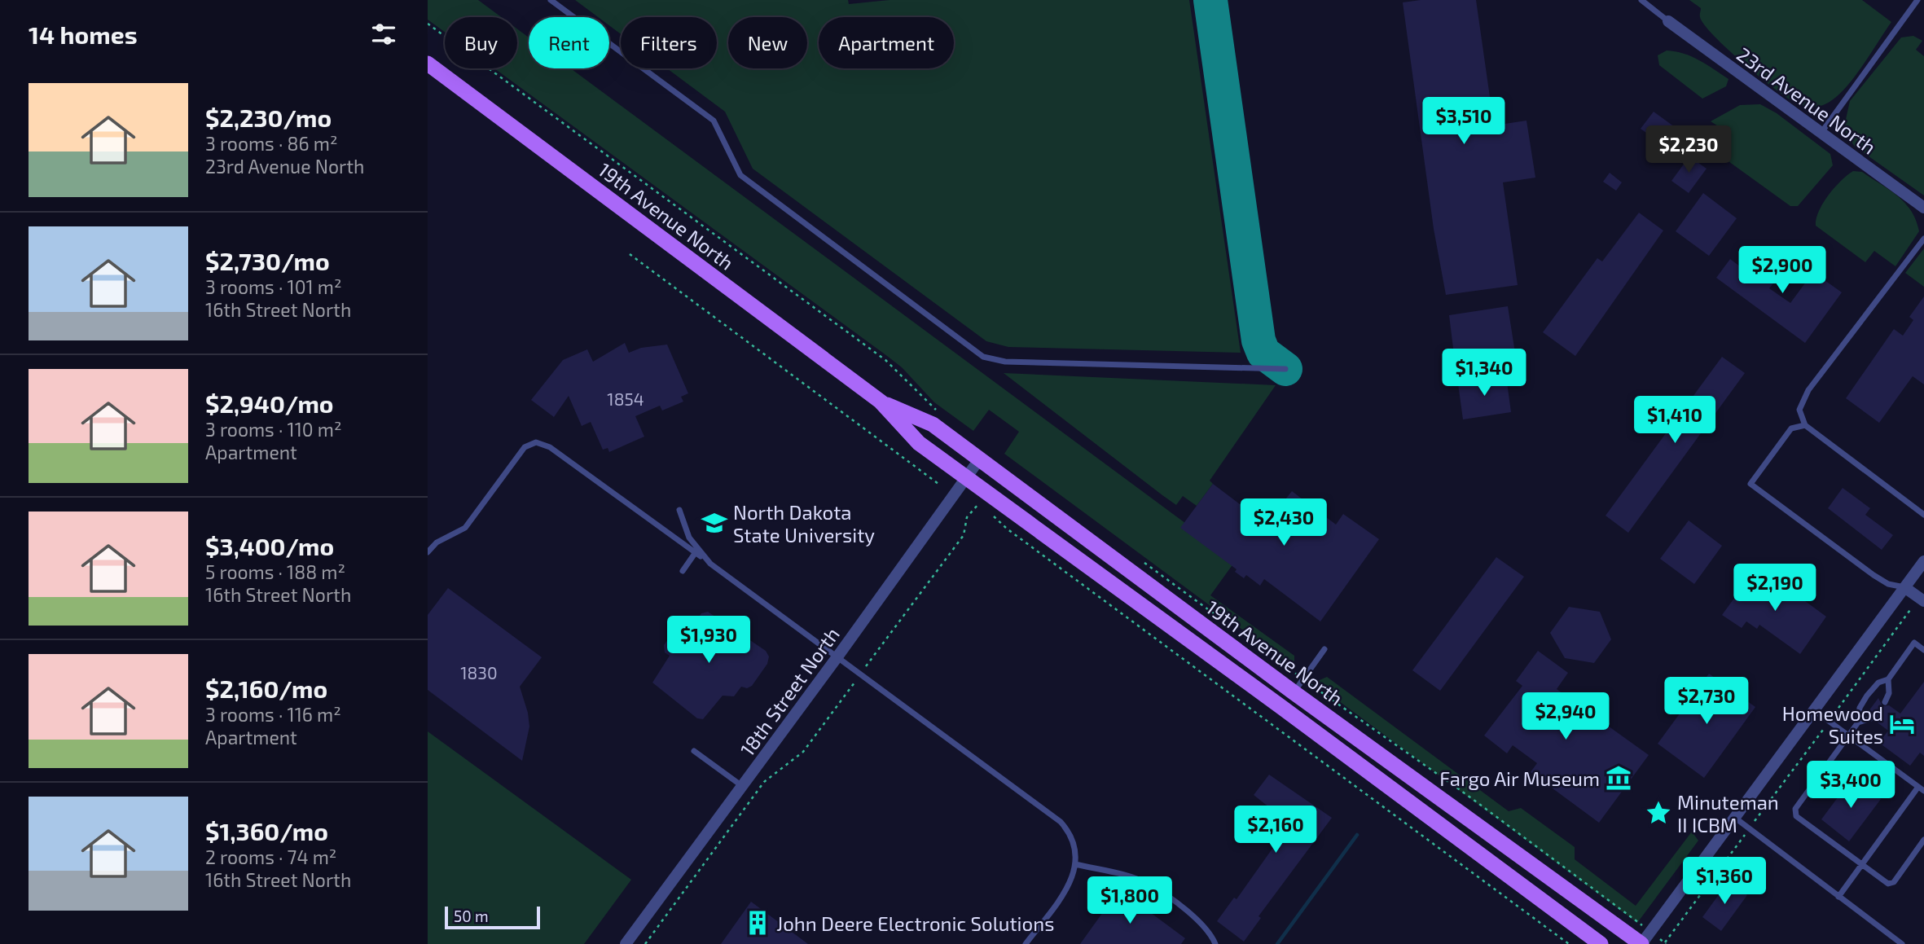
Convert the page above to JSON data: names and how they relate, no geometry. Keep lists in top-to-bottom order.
{
  "streets": {
    "main road": ["19th Avenue North"],
    "street": ["23rd Avenue North", "18th Street North"]
  },
  "crossings": [
    ["19th Avenue North", "18th Street North"]
  ],
  "places": {
    "school or university": ["North Dakota State University"],
    "hotel": ["Homewood Suites"],
    "museum": ["Fargo Air Museum"],
    "place": ["Minuteman II ICBM"],
    "building": ["John Deere Electronic Solutions"]
  },
  "house_numbers": ["1854", "1830"],
  "scale_bar": "50 m",
  "page": {
    "heading": "14 homes",
    "chip": [
      "Buy",
      "Rent",
      "Filters",
      "New",
      "Apartment"
    ],
    "list": [
      {
        "name": "$2,230/mo",
        "note": "3 rooms · 86 m² · 23rd Avenue North"
      },
      {
        "name": "$2,730/mo",
        "note": "3 rooms · 101 m² · 16th Street North"
      },
      {
        "name": "$2,940/mo",
        "note": "3 rooms · 110 m² · Apartment"
      },
      {
        "name": "$3,400/mo",
        "note": "5 rooms · 188 m² · 16th Street North"
      },
      {
        "name": "$2,160/mo",
        "note": "3 rooms · 116 m² · Apartment"
      },
      {
        "name": "$1,360/mo",
        "note": "2 rooms · 74 m² · 16th Street North"
      }
    ],
    "price": [
      "$3,510",
      "$2,230",
      "$2,900",
      "$1,340",
      "$1,410",
      "$2,430",
      "$2,190",
      "$1,930",
      "$2,730",
      "$2,940",
      "$3,400",
      "$2,160",
      "$1,360",
      "$1,800"
    ],
    "scale": "50 m"
  }
}
